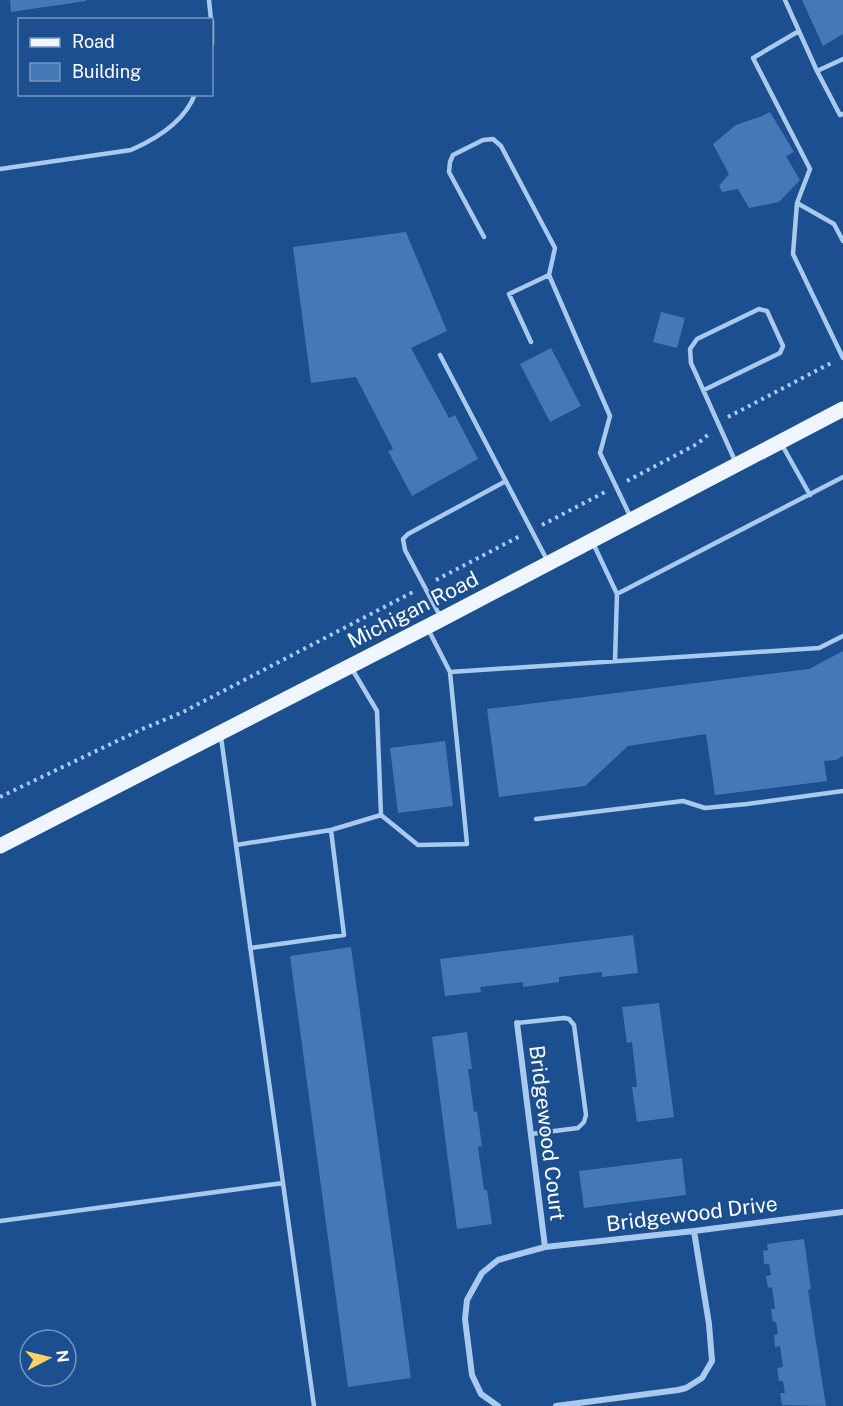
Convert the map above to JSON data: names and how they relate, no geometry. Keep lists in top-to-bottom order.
{
  "streets": {
    "main road": ["Michigan Road"],
    "street": ["Bridgewood Court", "Bridgewood Drive"]
  },
  "crossings": [
    ["Bridgewood Court", "Bridgewood Drive"]
  ],
  "legend": ["Road", "Building"],
  "north": "right"
}
